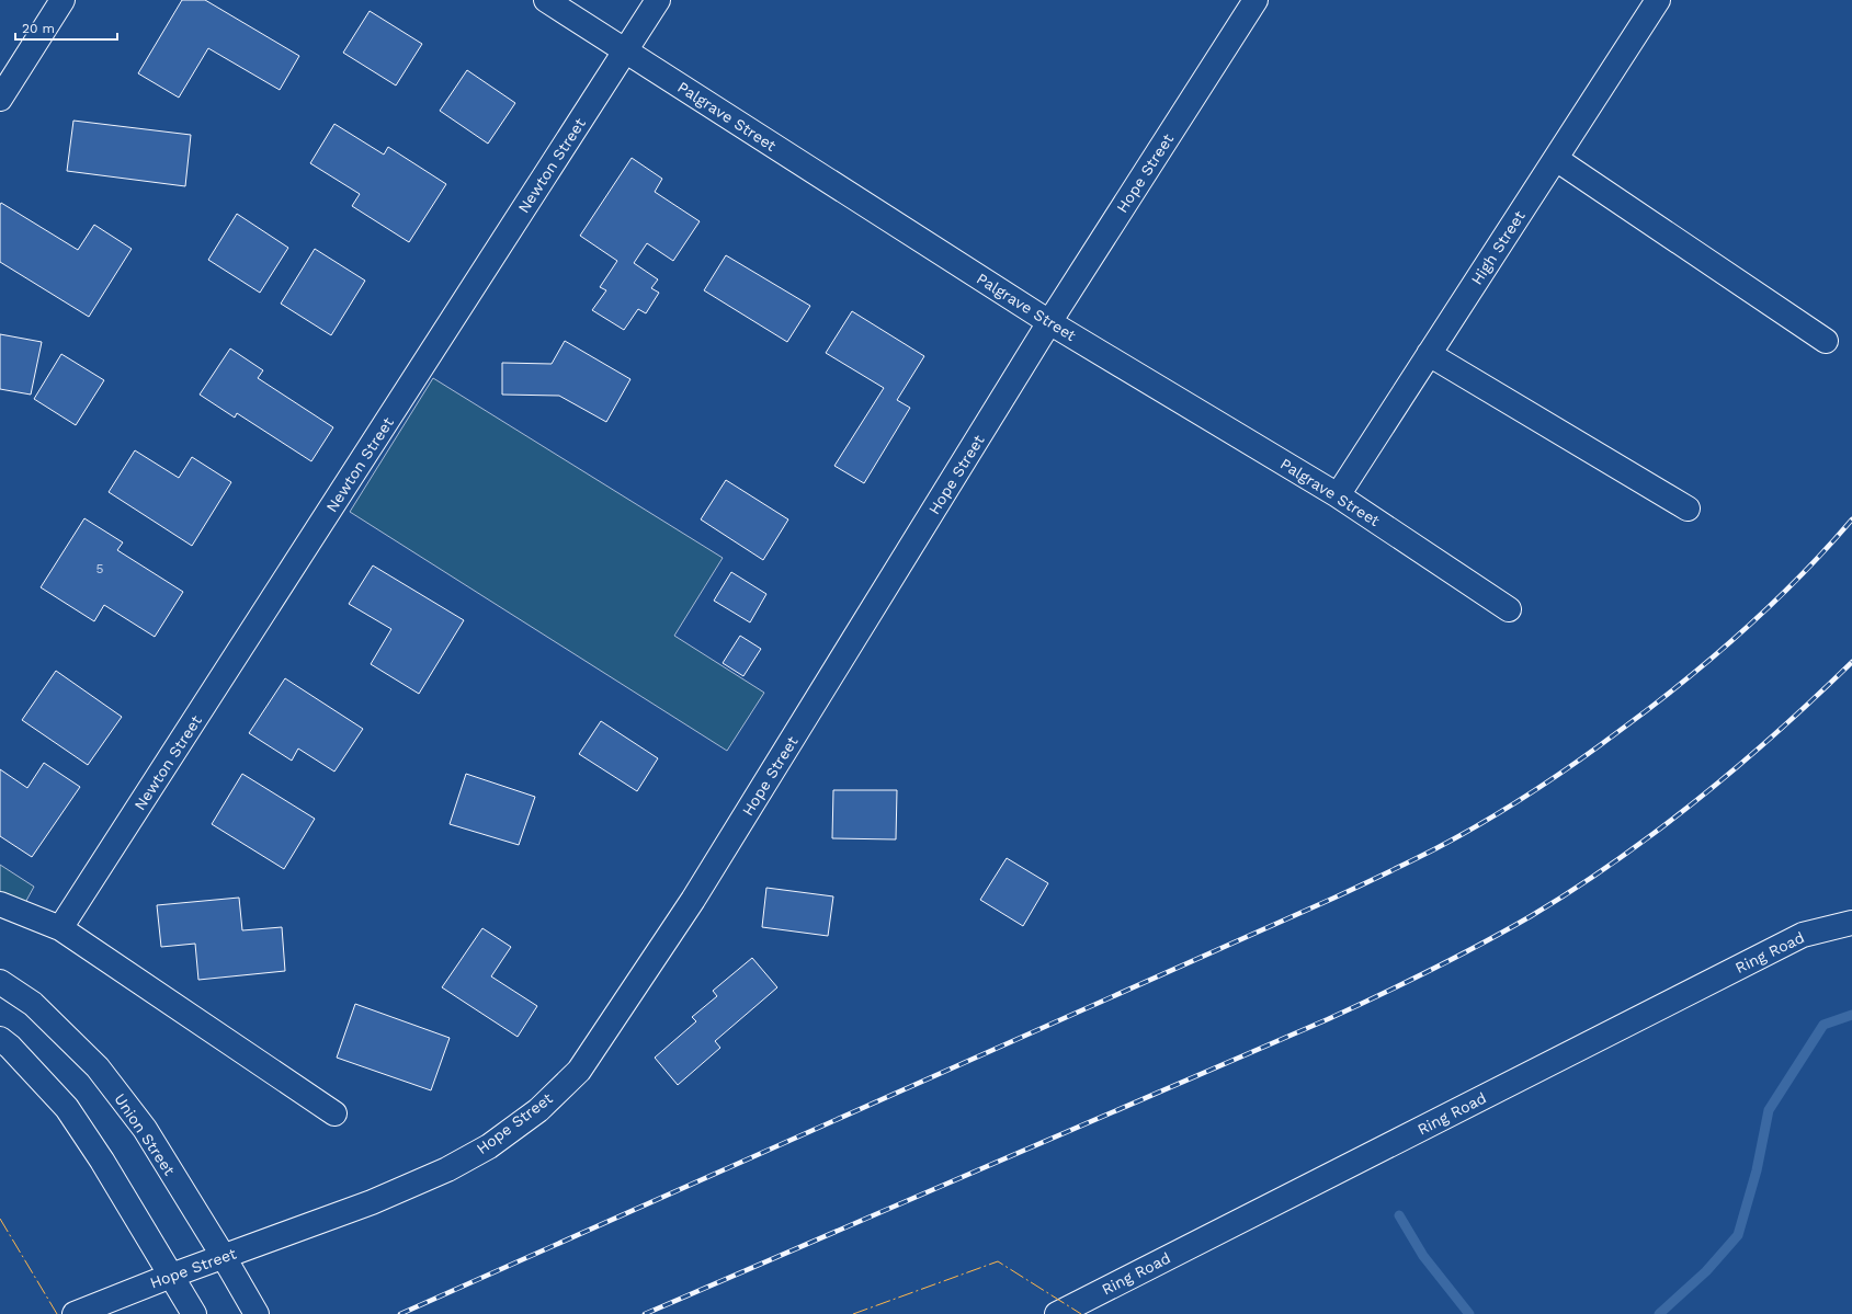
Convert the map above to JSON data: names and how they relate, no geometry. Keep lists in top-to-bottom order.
{
  "streets": {
    "street": [
      "Palgrave Street",
      "Newton Street",
      "Hope Street",
      "High Street",
      "Ring Road",
      "Union Street"
    ]
  },
  "crossings": [
    ["Palgrave Street", "Newton Street"],
    ["Palgrave Street", "Hope Street"],
    ["Palgrave Street", "High Street"],
    ["Hope Street", "Union Street"]
  ],
  "house_numbers": ["5"],
  "scale_bar": "20 m"
}
